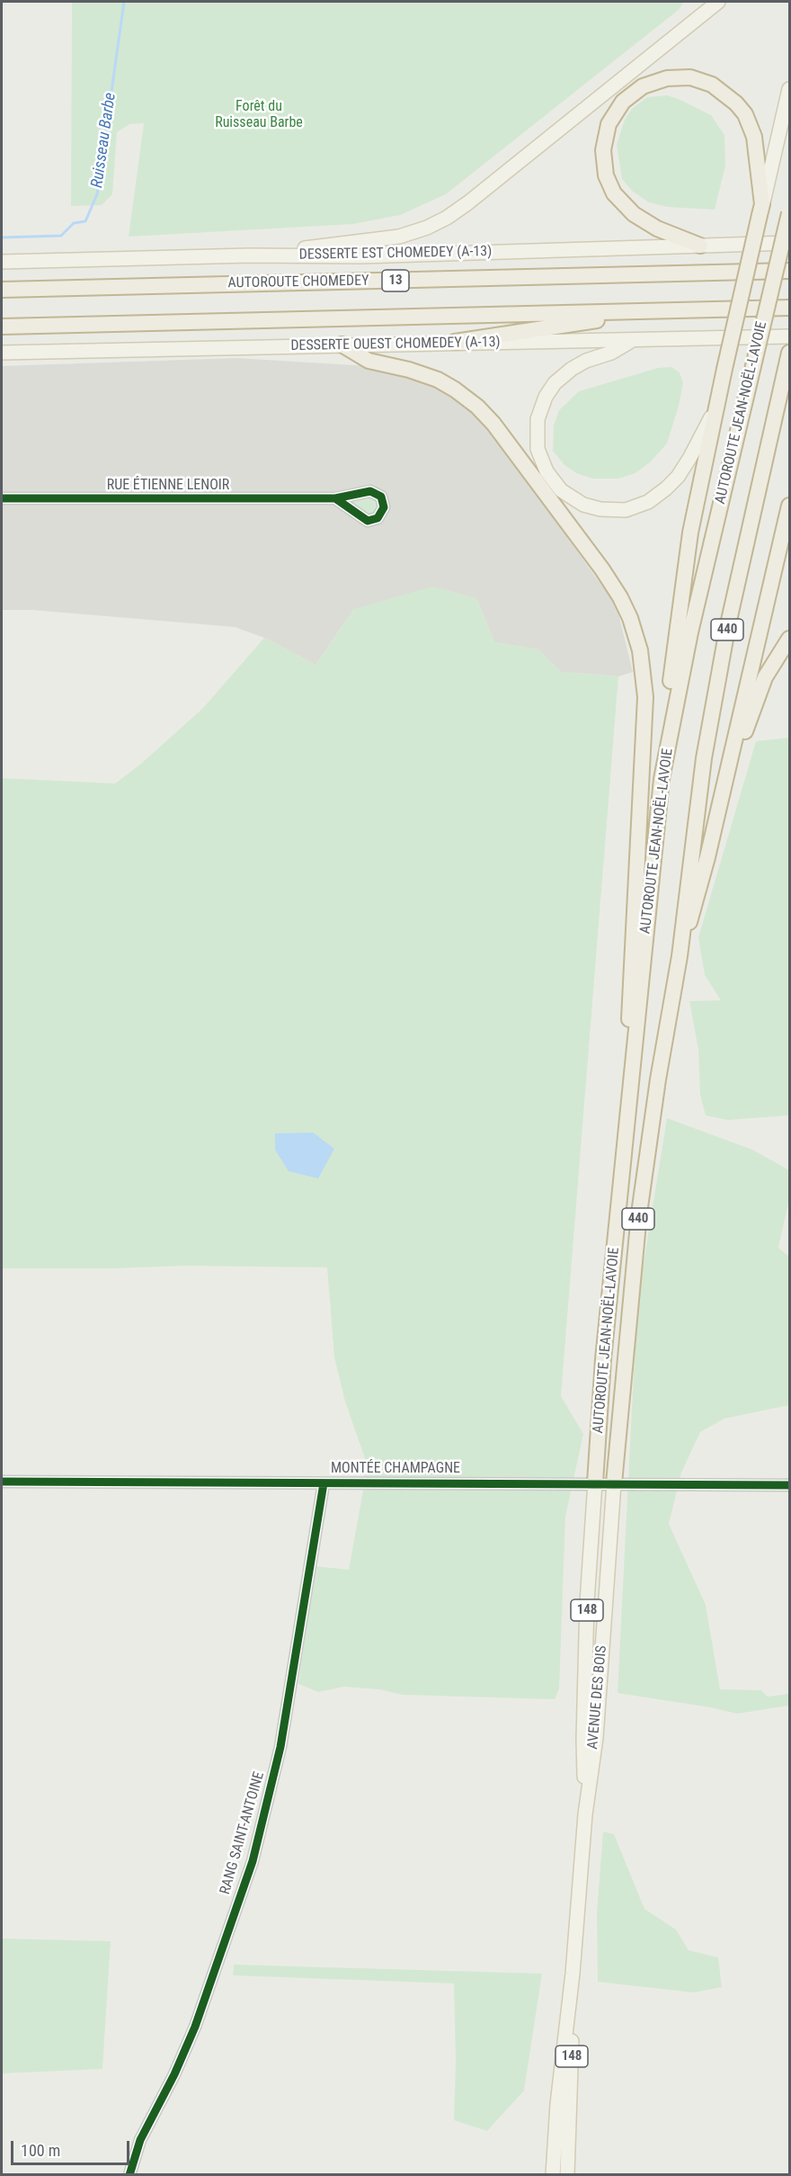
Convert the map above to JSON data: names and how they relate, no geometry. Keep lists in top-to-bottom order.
{
  "streets": {
    "highway": [
      "13",
      "AUTOROUTE CHOMEDEY",
      "AUTOROUTE JEAN-NOËL-LAVOIE",
      "440"
    ],
    "main road": [
      "DESSERTE EST CHOMEDEY (A-13)",
      "DESSERTE OUEST CHOMEDEY (A-13)",
      "148",
      "AVENUE DES BOIS"
    ],
    "street": ["RUE ÉTIENNE LENOIR", "MONTÉE CHAMPAGNE", "RANG SAINT-ANTOINE"]
  },
  "crossings": [
    ["AUTOROUTE JEAN-NOËL-LAVOIE", "MONTÉE CHAMPAGNE"],
    ["AUTOROUTE JEAN-NOËL-LAVOIE", "AVENUE DES BOIS"],
    ["MONTÉE CHAMPAGNE", "AVENUE DES BOIS"],
    ["MONTÉE CHAMPAGNE", "RANG SAINT-ANTOINE"]
  ],
  "water": ["Ruisseau Barbe"],
  "parks": ["Forêt du Ruisseau Barbe"],
  "scale_bar": "100 m"
}
